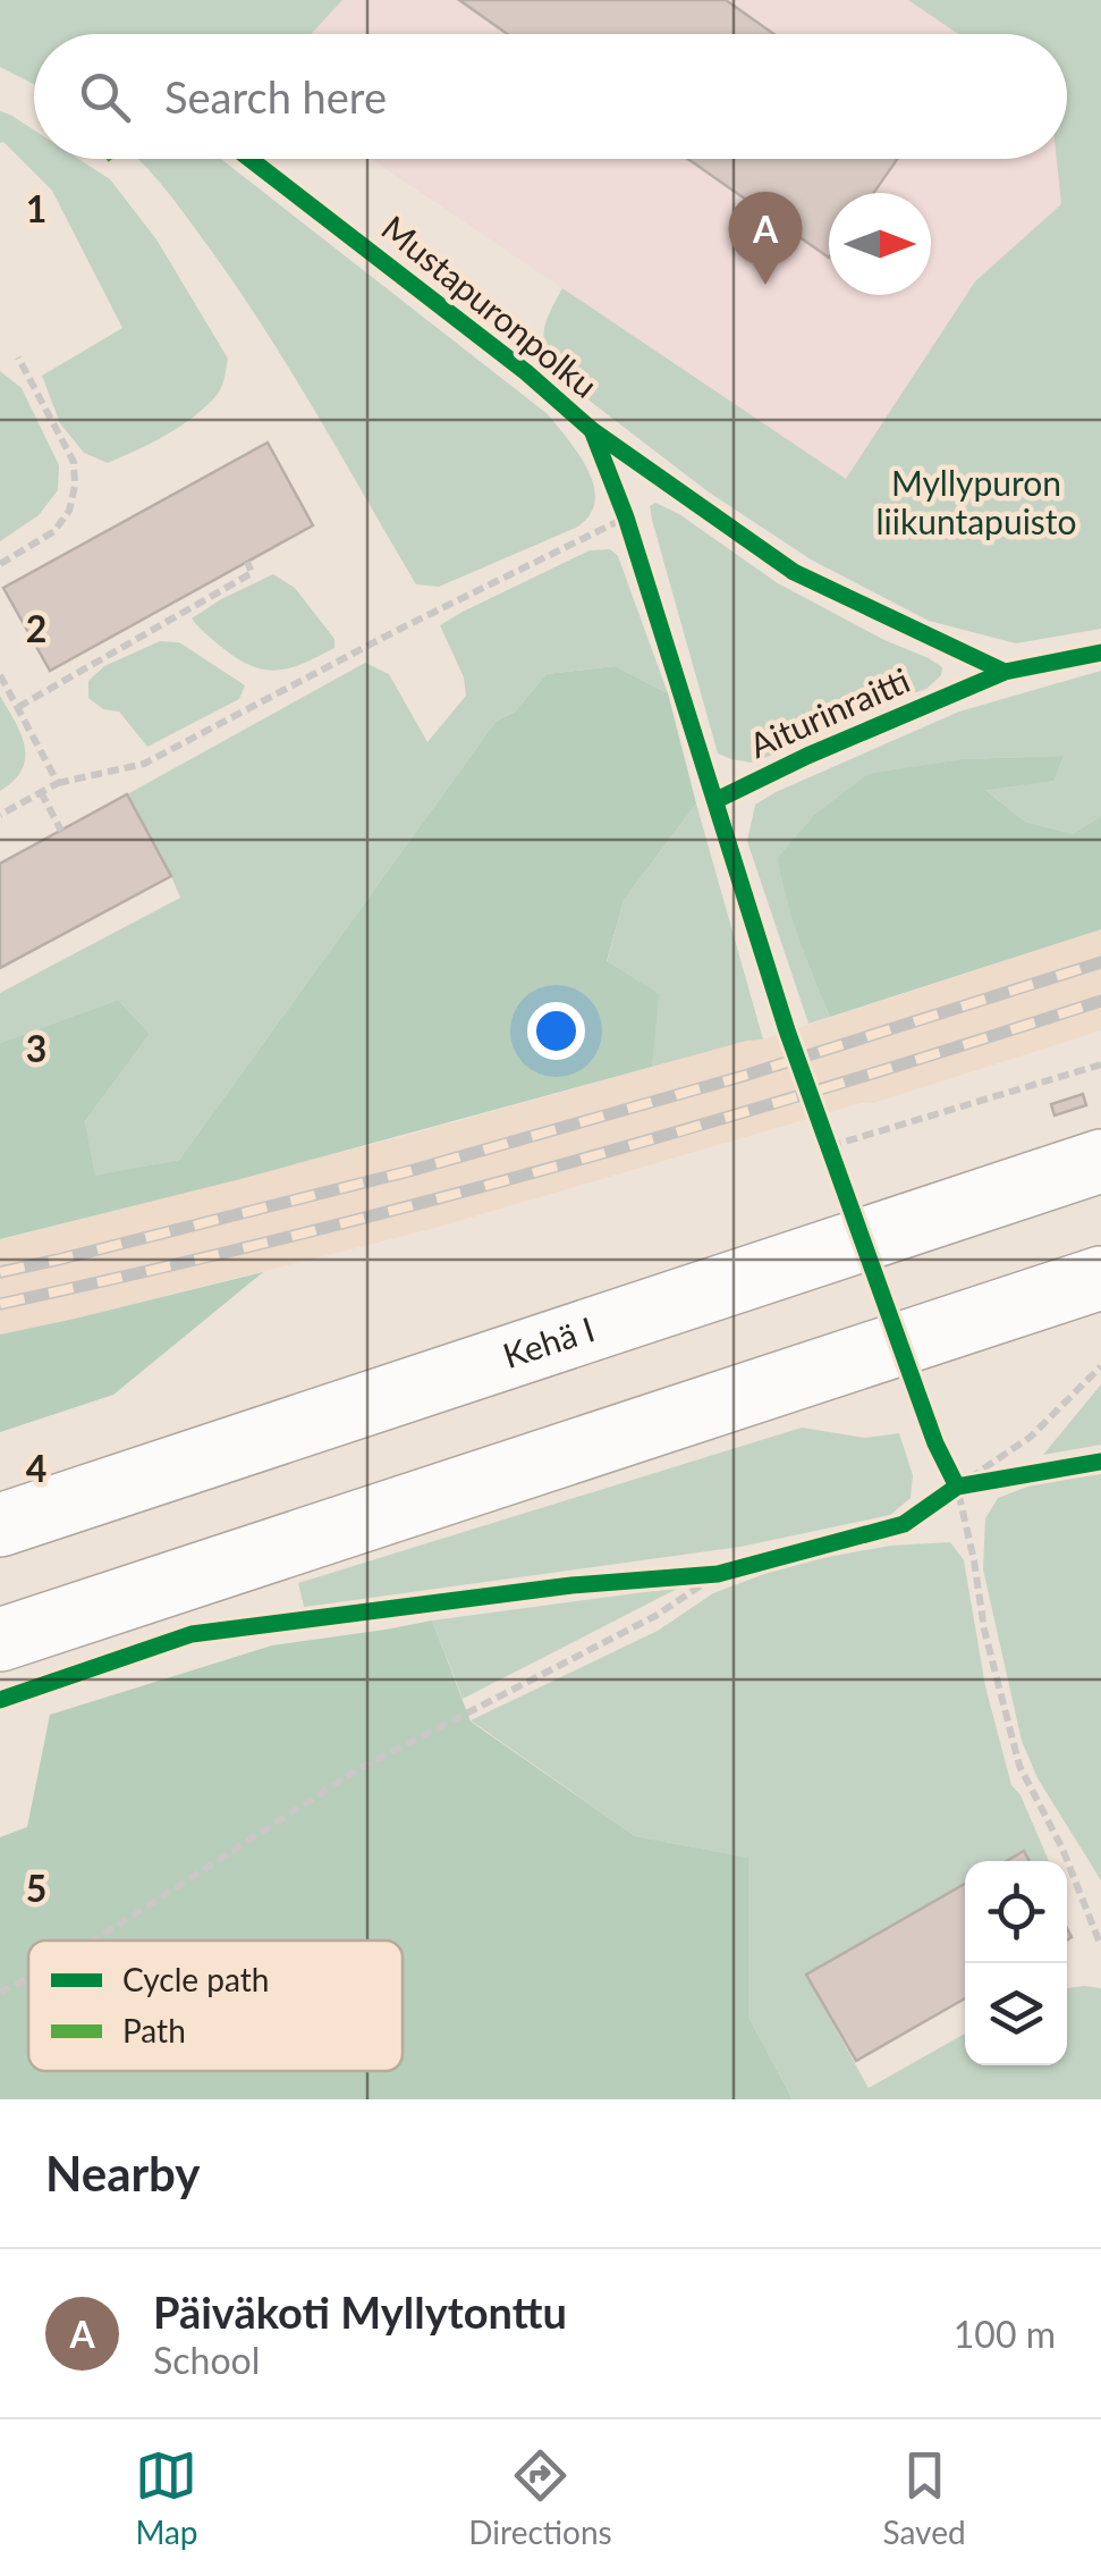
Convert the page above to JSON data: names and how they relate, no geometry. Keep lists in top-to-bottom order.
{
  "streets": {
    "highway": ["Kehä I"],
    "cycle path": ["Mustapuronpolku", "Aiturinraitti"]
  },
  "parks": ["Myllypuron liikuntapuisto"],
  "legend": ["Cycle path", "Path"],
  "north": "right",
  "page": {
    "search": "Search here",
    "pins": "A",
    "heading": "Nearby",
    "list": [
      {
        "mark": "A",
        "name": "Päiväkoti Myllytonttu",
        "note": "School",
        "value": "100 m"
      }
    ],
    "nav": ["Map", "Directions", "Saved"]
  },
  "grid": {
    "rows": [
      "1",
      "2",
      "3",
      "4",
      "5"
    ]
  }
}
